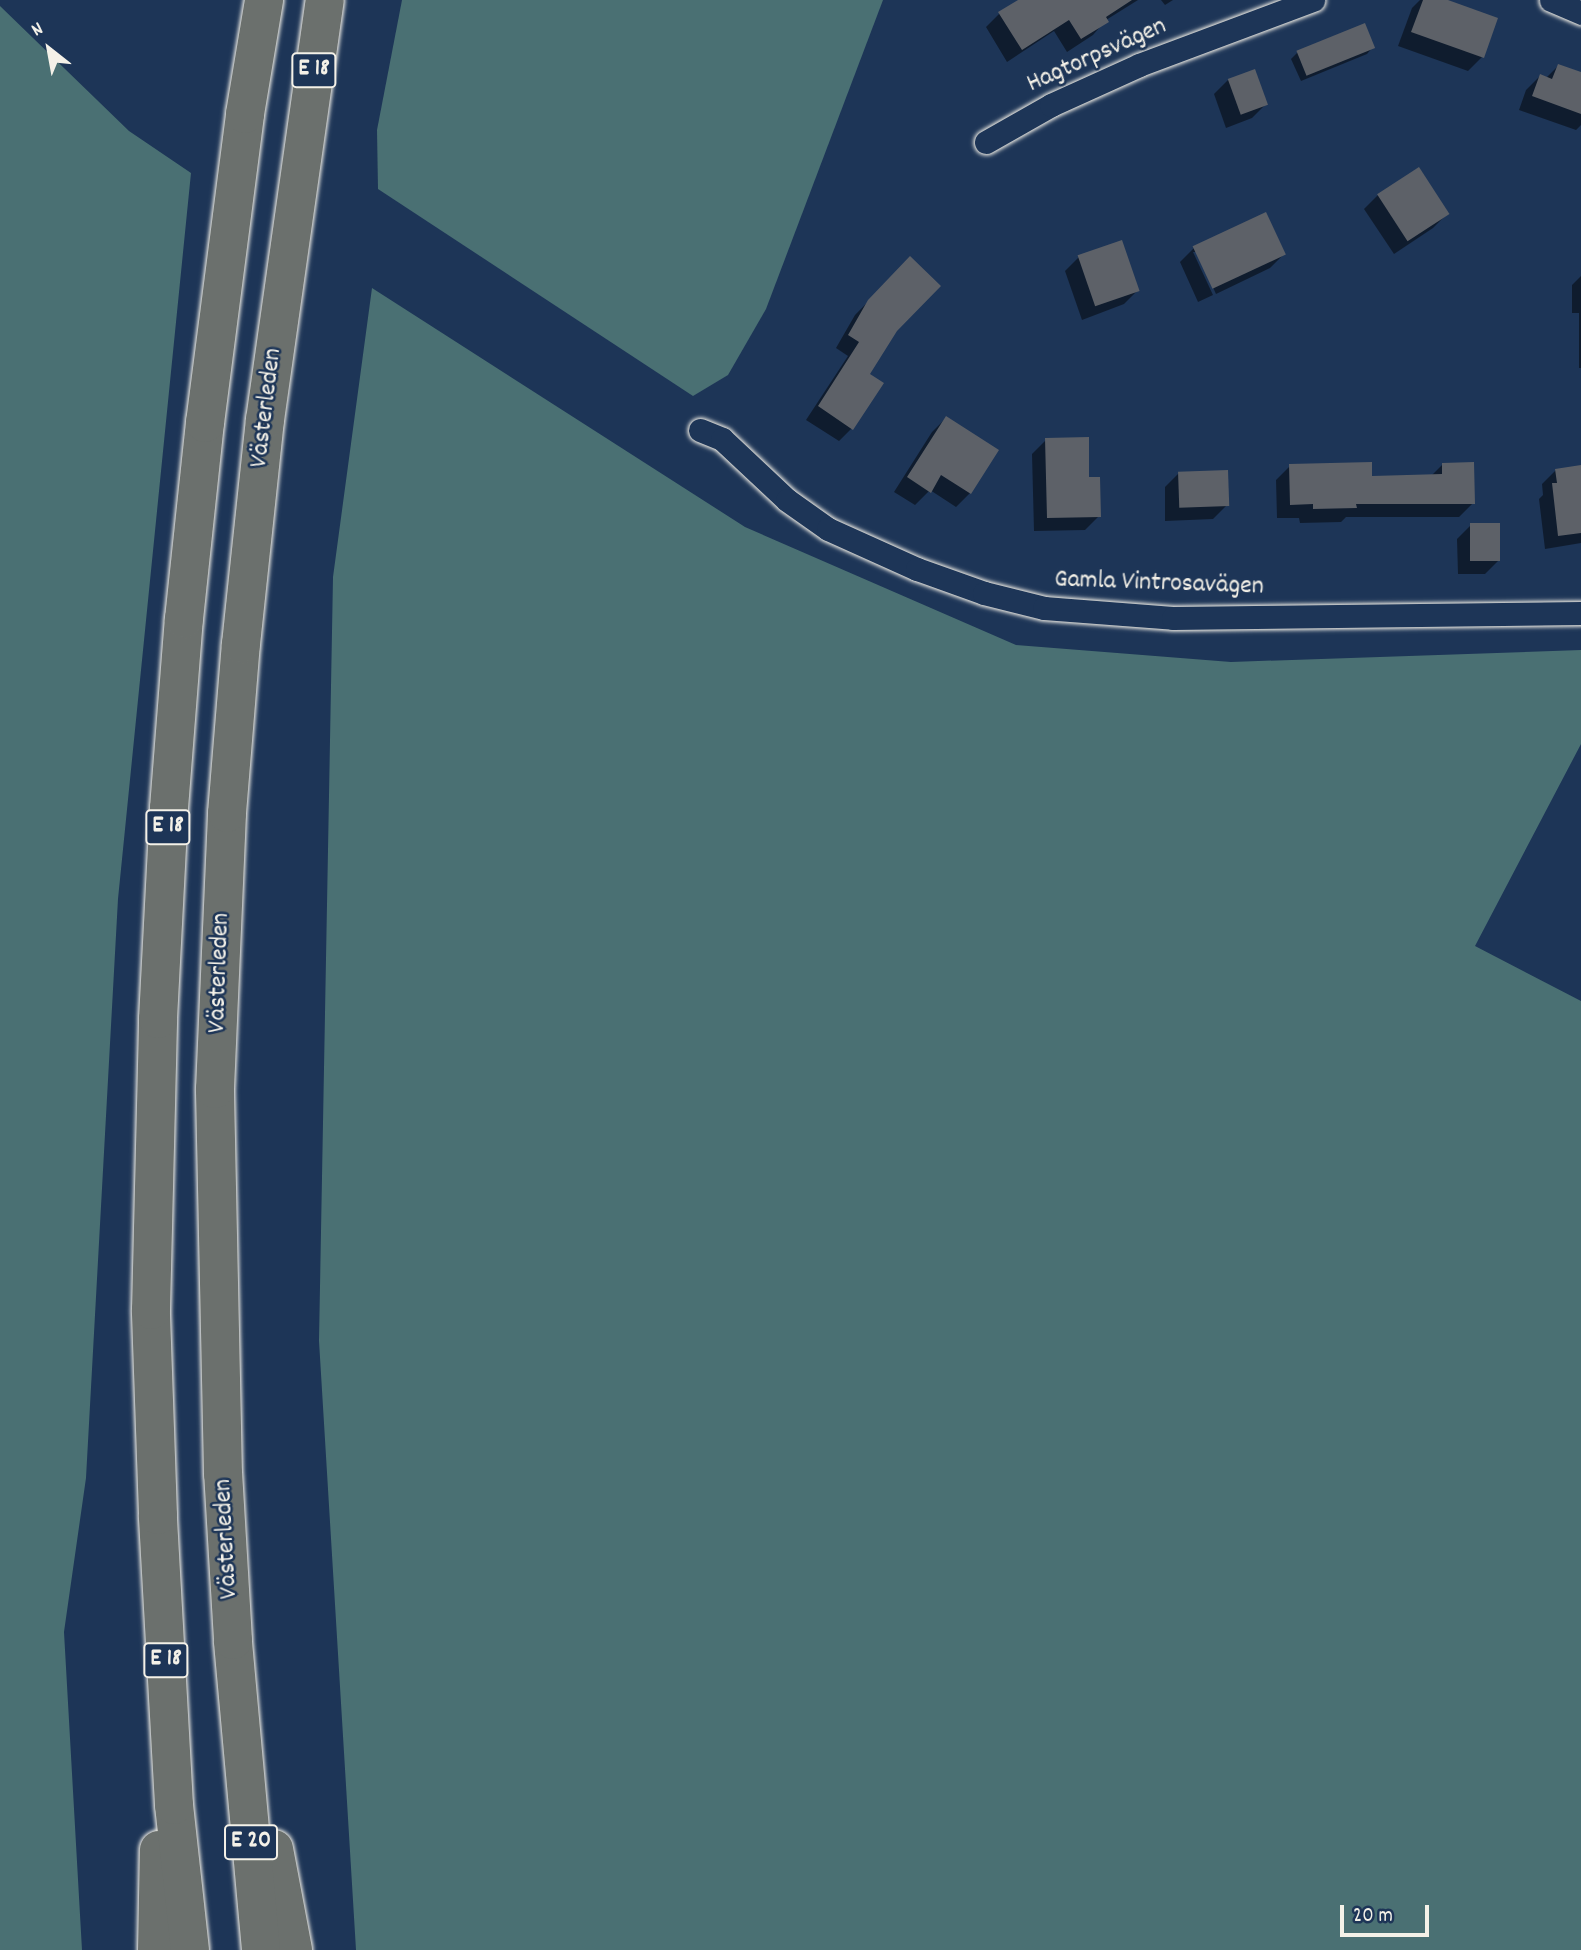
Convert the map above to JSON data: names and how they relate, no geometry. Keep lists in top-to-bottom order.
{
  "streets": {
    "highway": ["E 18", "Västerleden", "E 20"],
    "street": ["Hagtorpsvägen", "Gamla Vintrosavägen"]
  },
  "crossings": [
    ["E 18", "Västerleden"]
  ],
  "scale_bar": "20 m",
  "north": "top left"
}
